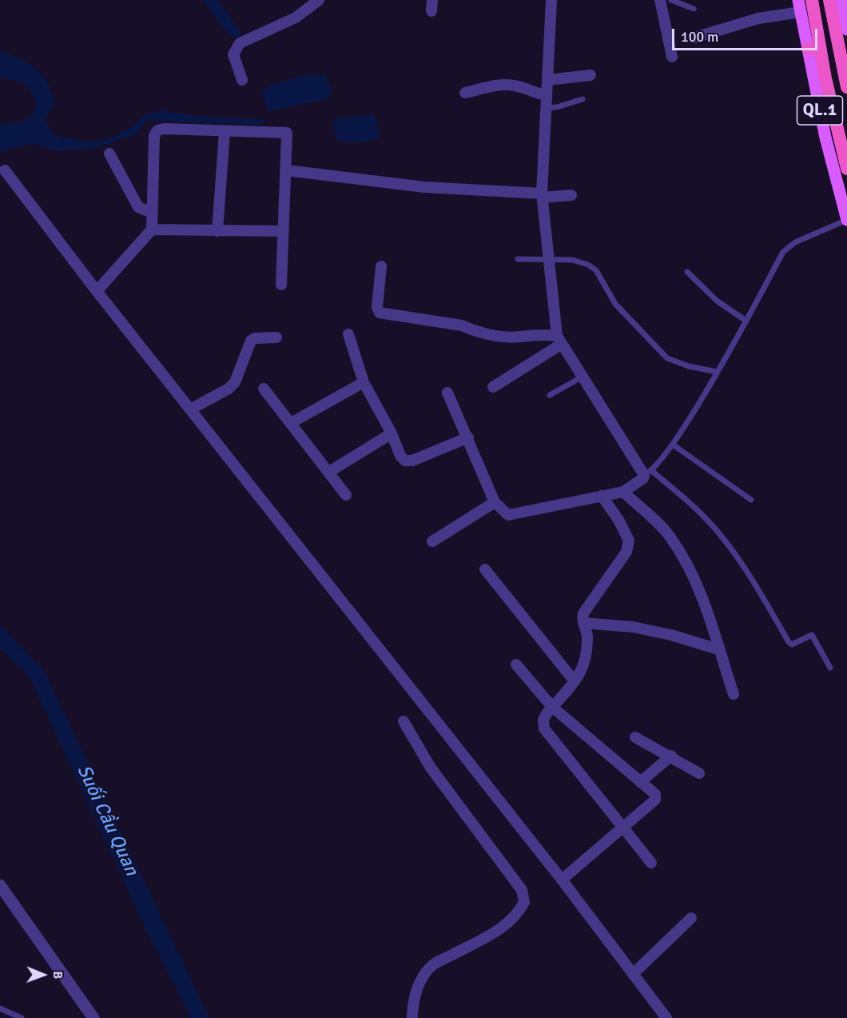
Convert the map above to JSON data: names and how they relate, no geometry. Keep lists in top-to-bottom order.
{
  "streets": {
    "highway": ["QL.1"]
  },
  "water": ["Suối Cầu Quan"],
  "scale_bar": "100 m",
  "north": "right"
}
